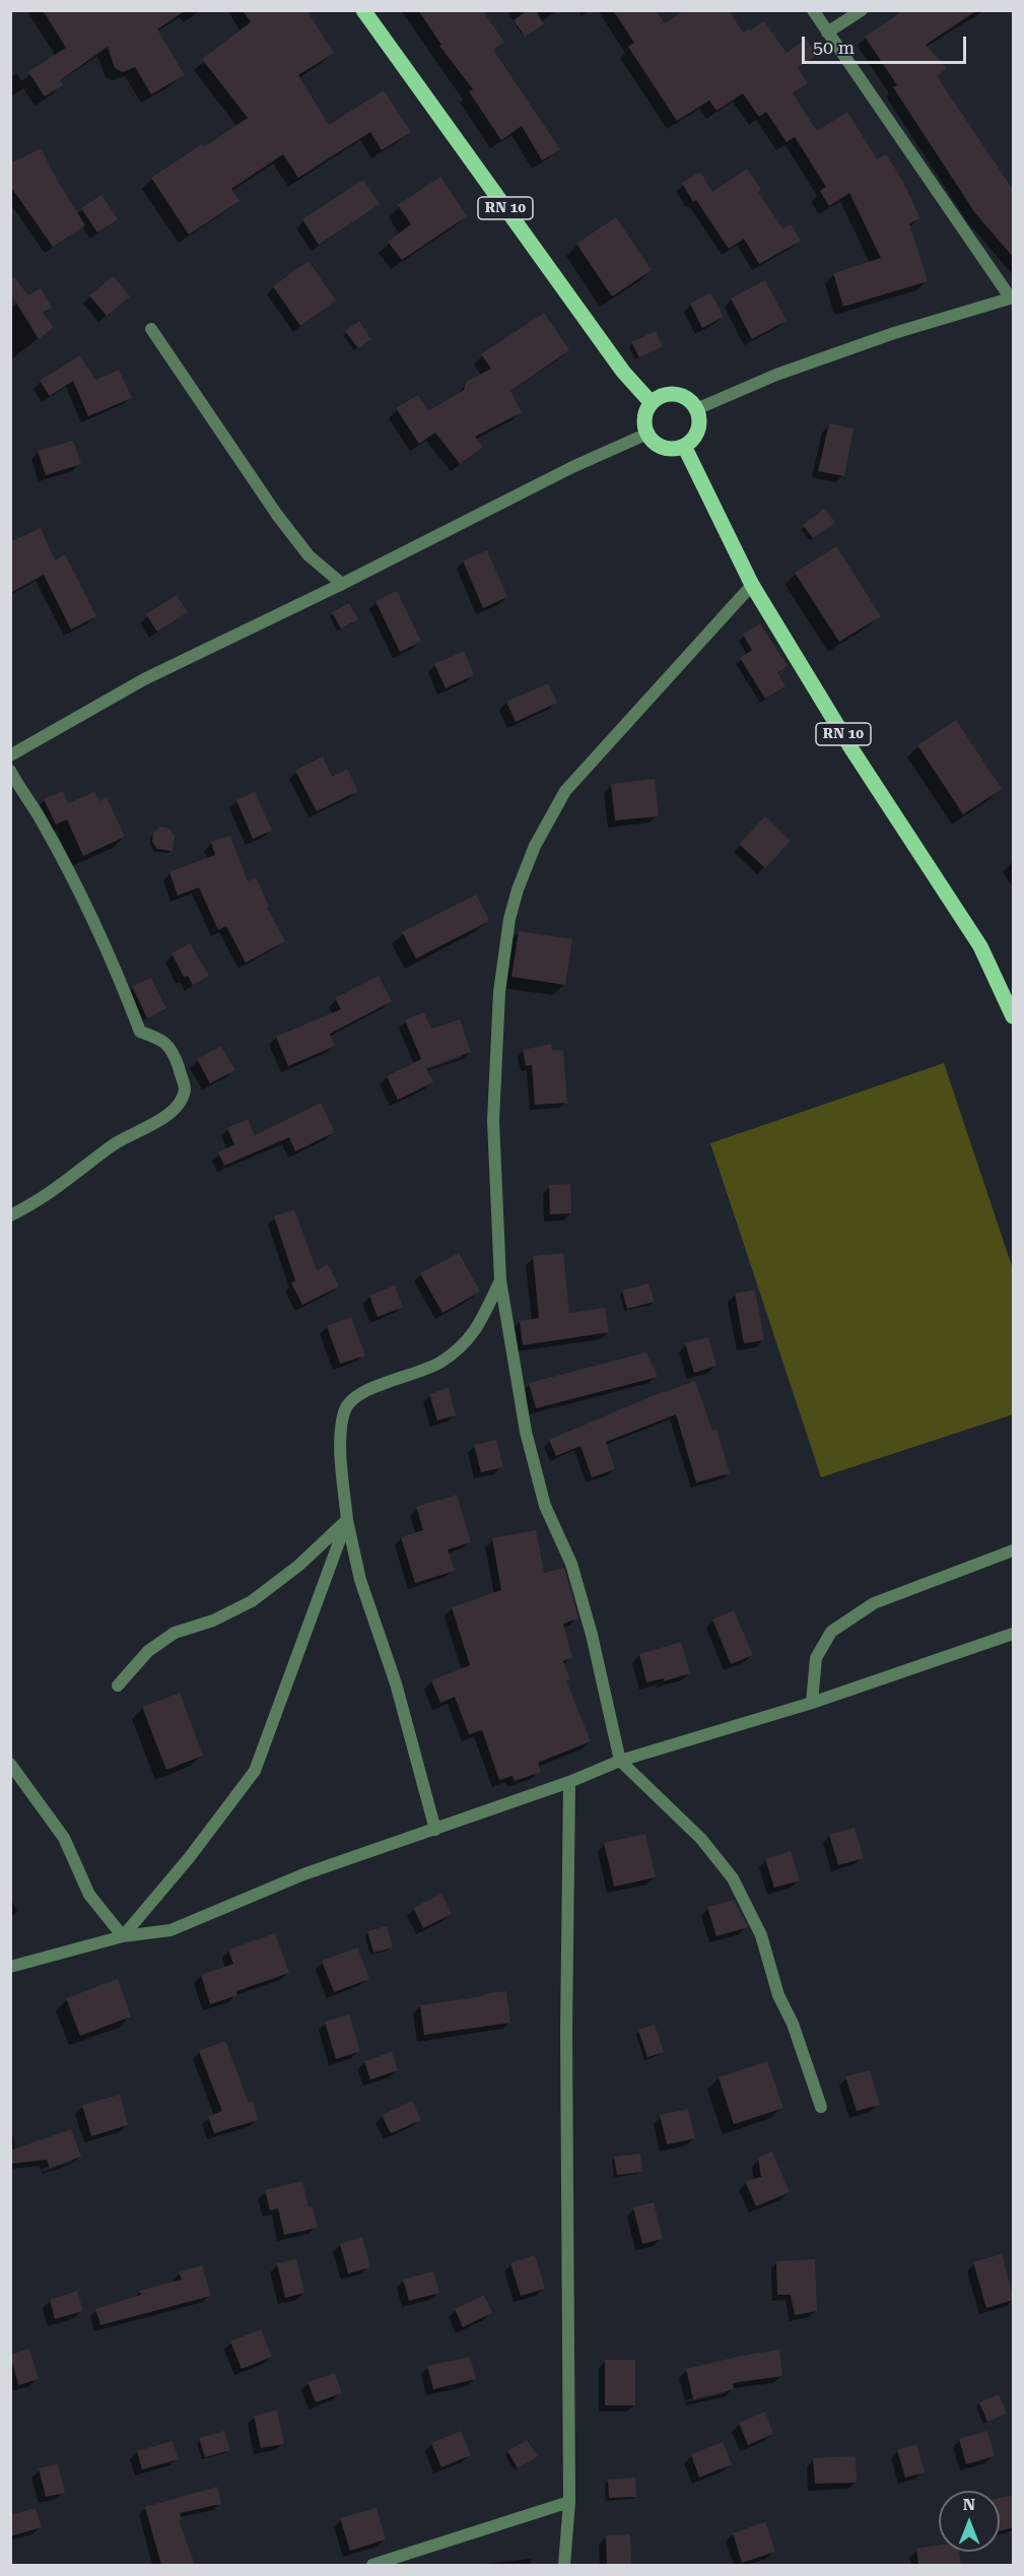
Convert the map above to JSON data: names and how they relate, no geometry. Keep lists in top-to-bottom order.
{
  "streets": {
    "main road": ["RN 10"]
  },
  "scale_bar": "50 m",
  "north": "top"
}
